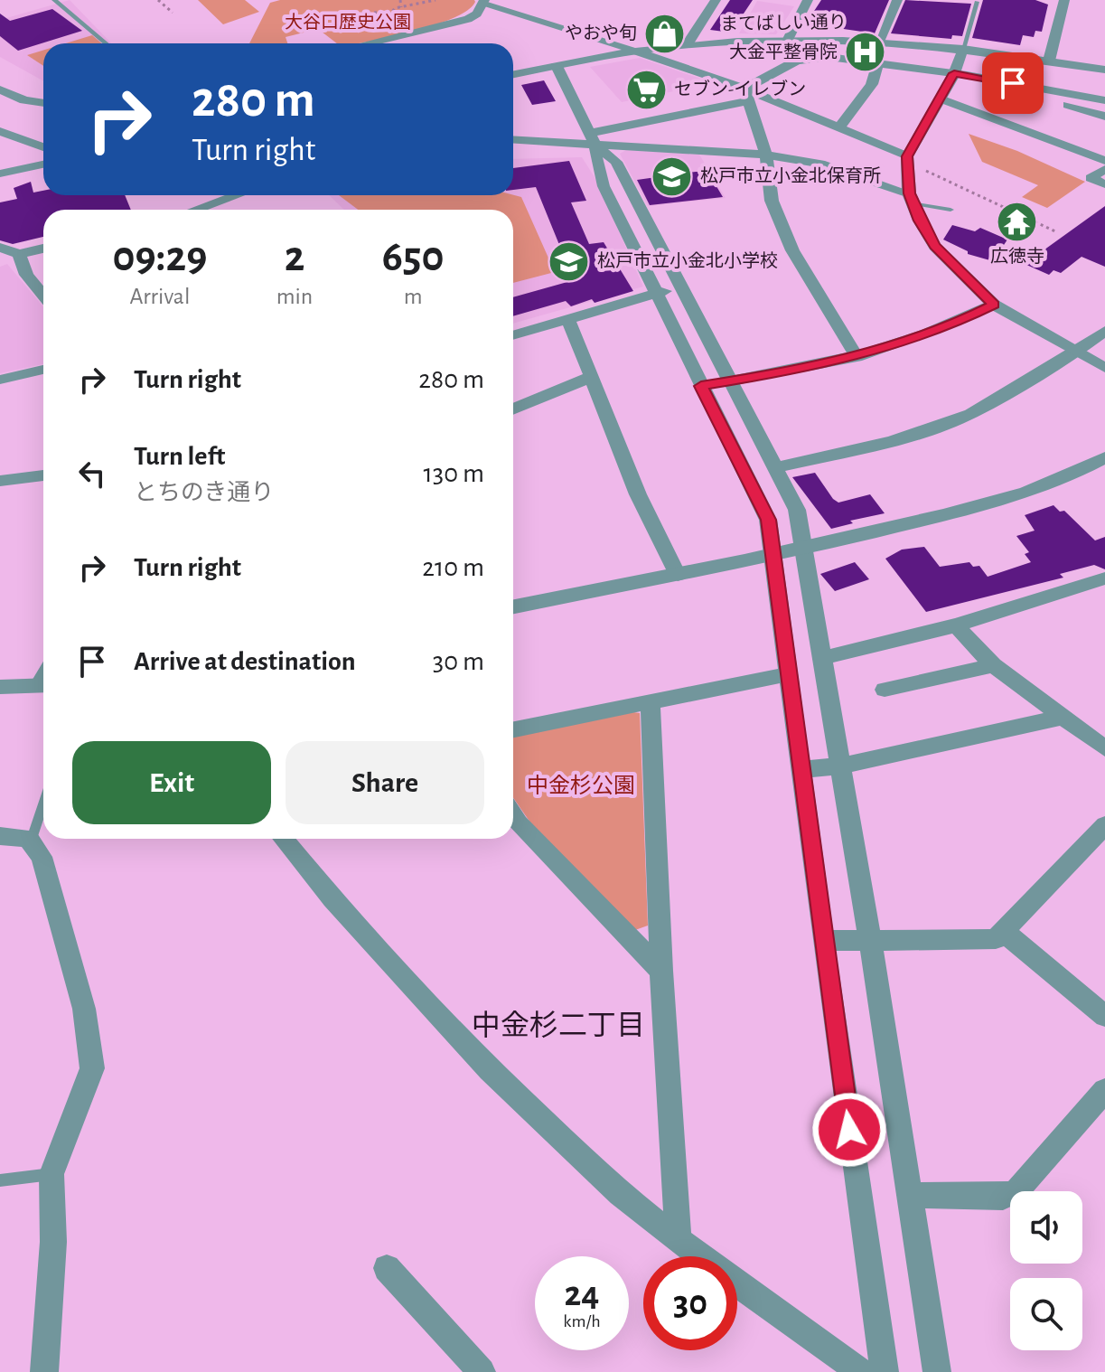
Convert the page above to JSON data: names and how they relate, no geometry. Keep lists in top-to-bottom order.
{
  "streets": {
    "street": ["まてばしい通り"]
  },
  "districts": ["中金杉二丁目"],
  "parks": ["大谷口歴史公園", "中金杉公園"],
  "places": {
    "shop": ["やおや旬"],
    "hospital": ["大金平整骨院"],
    "supermarket": ["セブン-イレブン"],
    "school or university": ["松戸市立小金北保育所", "松戸市立小金北小学校"],
    "temple": ["広徳寺"]
  },
  "page": {
    "turn": ["280 m", "Turn right"],
    "eta": [
      "09:29",
      "Arrival",
      "2",
      "min",
      "650",
      "m"
    ],
    "list": [
      {
        "name": "Turn right",
        "value": "280 m"
      },
      {
        "name": "Turn left",
        "note": "とちのき通り",
        "value": "130 m"
      },
      {
        "name": "Turn right",
        "value": "210 m"
      },
      {
        "name": "Arrive at destination",
        "value": "30 m"
      }
    ],
    "buttons": ["Exit", "Share"],
    "speed": "24 km/h",
    "limit": "30"
  }
}
